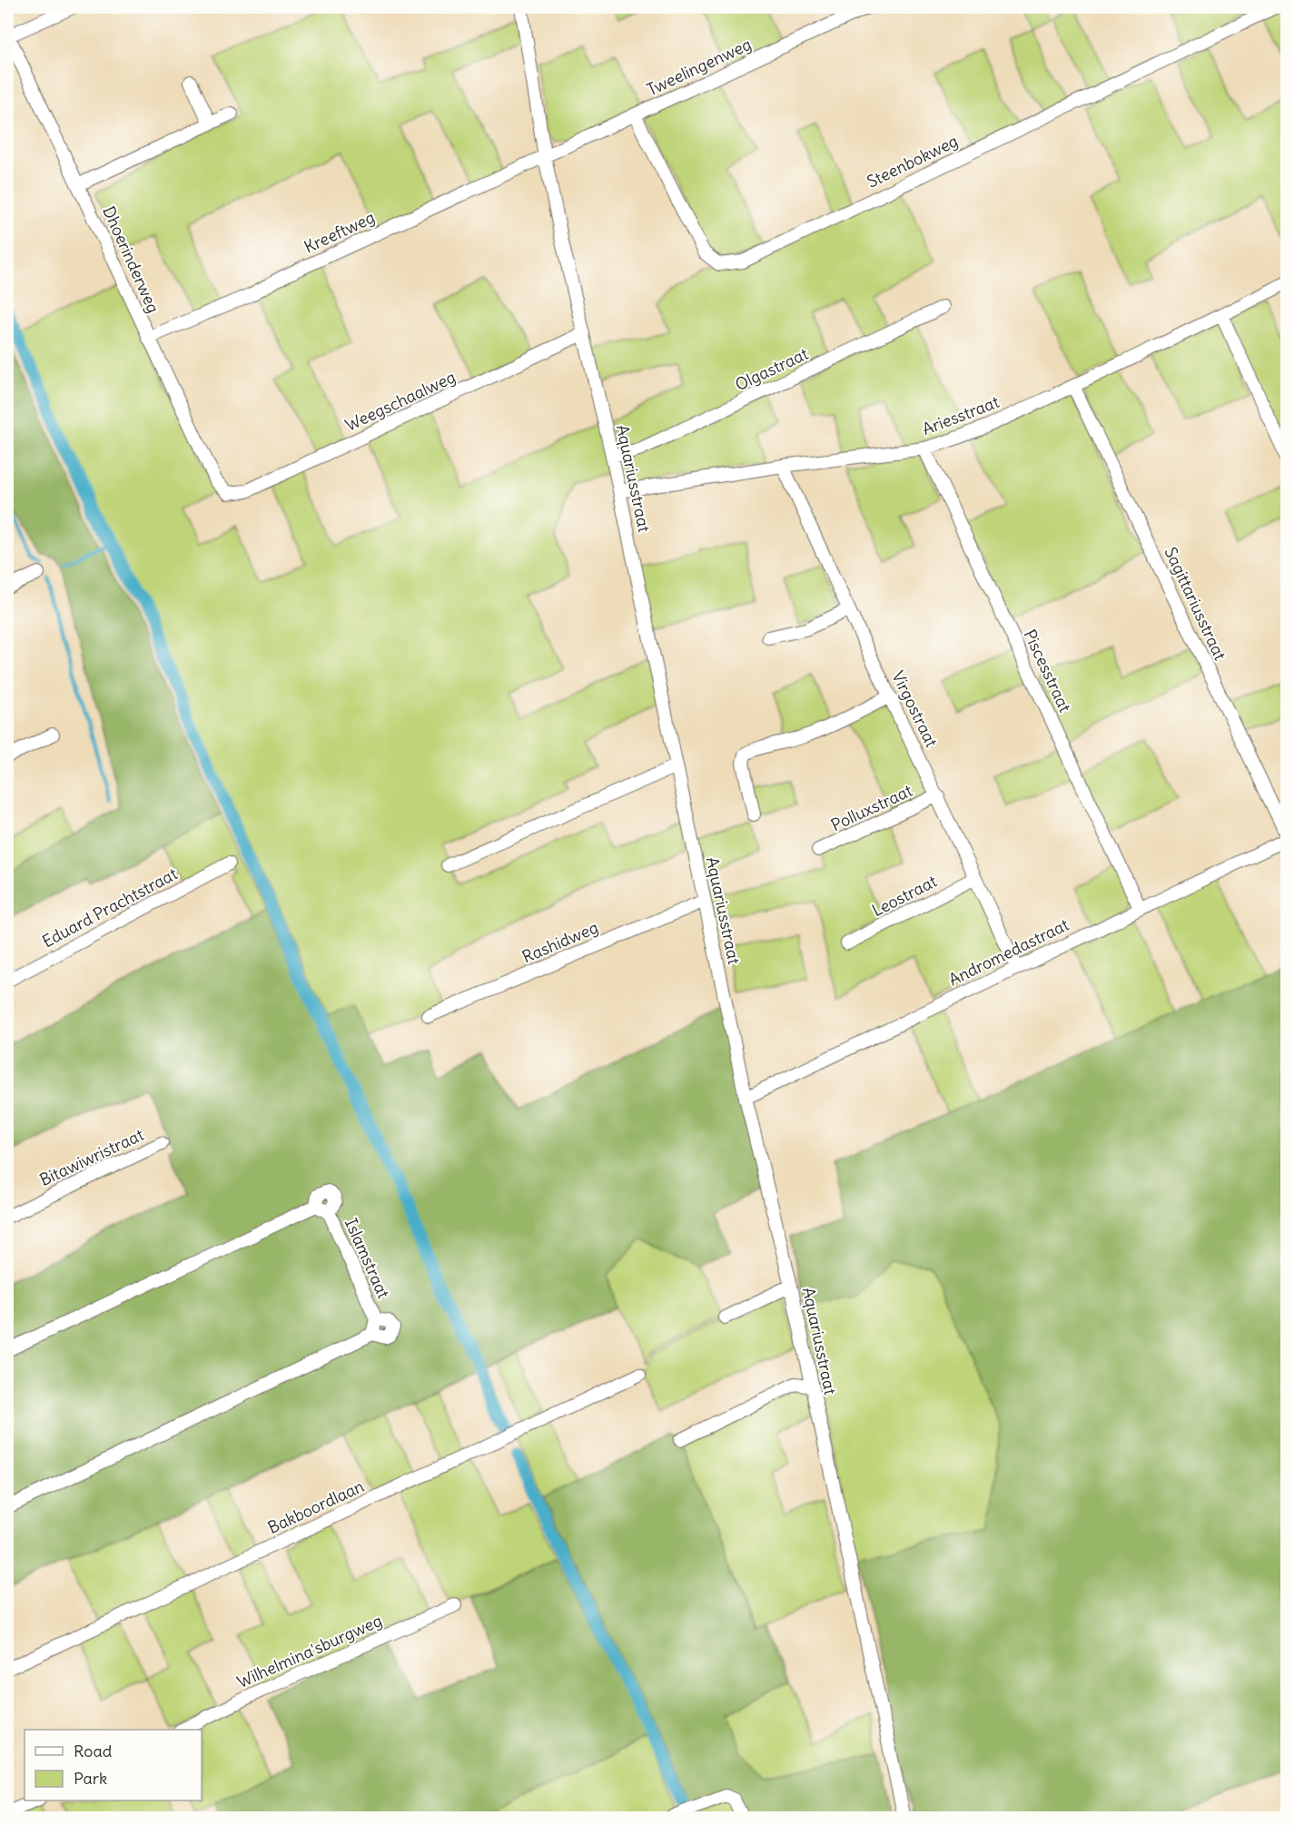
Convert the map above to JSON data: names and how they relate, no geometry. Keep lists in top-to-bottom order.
{
  "streets": {
    "street": [
      "Tweelingenweg",
      "Steenbokweg",
      "Kreeftweg",
      "Dhoerinderweg",
      "Olgastraat",
      "Weegschaalweg",
      "Ariesstraat",
      "Aquariusstraat",
      "Sagittariusstraat",
      "Piscesstraat",
      "Virgostraat",
      "Polluxstraat",
      "Leostraat",
      "Eduard Prachtstraat",
      "Rashidweg",
      "Andromedastraat",
      "Bitawiwristraat",
      "Islamstraat",
      "Bakboordlaan",
      "Wilhelmina'sburgweg"
    ]
  },
  "crossings": [
    ["Tweelingenweg", "Steenbokweg"],
    ["Tweelingenweg", "Kreeftweg"],
    ["Tweelingenweg", "Aquariusstraat"],
    ["Kreeftweg", "Dhoerinderweg"],
    ["Kreeftweg", "Aquariusstraat"],
    ["Dhoerinderweg", "Weegschaalweg"],
    ["Olgastraat", "Aquariusstraat"],
    ["Weegschaalweg", "Aquariusstraat"],
    ["Ariesstraat", "Aquariusstraat"],
    ["Ariesstraat", "Sagittariusstraat"],
    ["Ariesstraat", "Piscesstraat"],
    ["Ariesstraat", "Virgostraat"],
    ["Aquariusstraat", "Rashidweg"],
    ["Aquariusstraat", "Andromedastraat"],
    ["Sagittariusstraat", "Andromedastraat"],
    ["Piscesstraat", "Andromedastraat"],
    ["Virgostraat", "Polluxstraat"],
    ["Virgostraat", "Leostraat"],
    ["Virgostraat", "Andromedastraat"]
  ],
  "legend": ["Road", "Park"]
}
